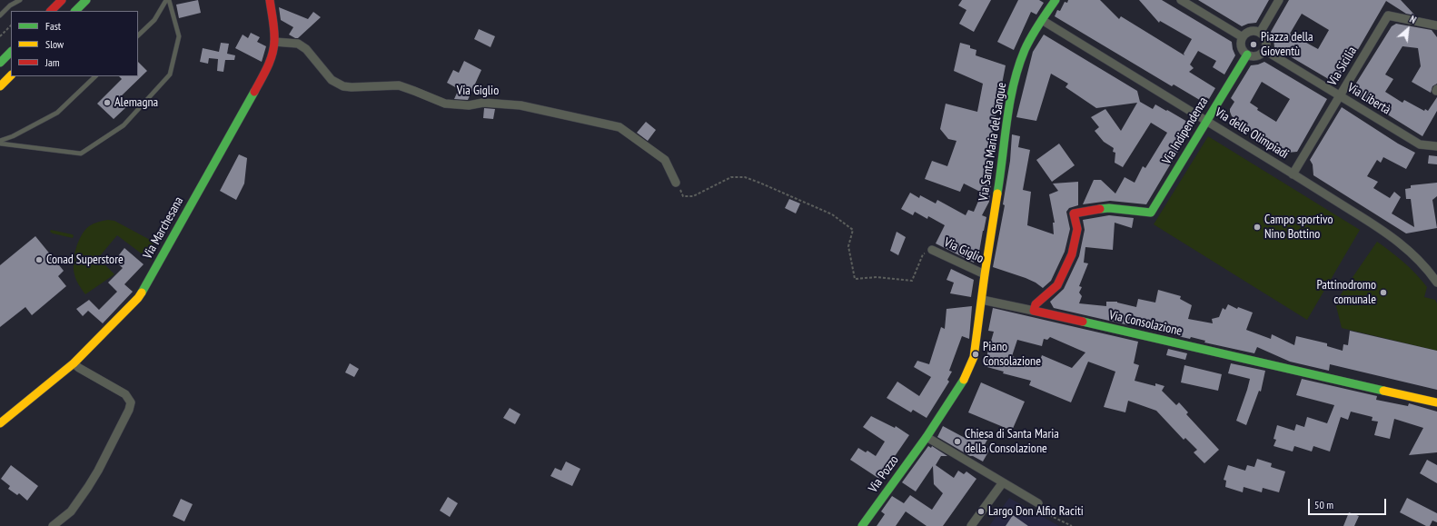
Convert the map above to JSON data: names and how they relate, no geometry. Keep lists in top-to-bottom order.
{
  "streets": {
    "main road": [
      "Via Indipendenza",
      "Via Santa Maria del Sangue",
      "Via Marchesana",
      "Via Consolazione",
      "Via Pozzo"
    ],
    "street": [
      "Via Sicilia",
      "Via Giglio",
      "Via Libertà",
      "Via delle Olimpiadi"
    ]
  },
  "crossings": [
    ["Via Sicilia", "Via Libertà"],
    ["Via Sicilia", "Via delle Olimpiadi"],
    ["Via Giglio", "Via Santa Maria del Sangue"],
    ["Via Giglio", "Via Marchesana"],
    ["Via Indipendenza", "Via delle Olimpiadi"],
    ["Via Indipendenza", "Via Consolazione"],
    ["Via delle Olimpiadi", "Via Santa Maria del Sangue"],
    ["Via Santa Maria del Sangue", "Via Pozzo"]
  ],
  "places": [
    "Piazza della Gioventù",
    "Alemagna",
    "Campo sportivo Nino Bottino",
    "Conad Superstore",
    "Pattinodromo comunale",
    "Piano Consolazione",
    "Chiesa di Santa Maria della Consolazione",
    "Largo Don Alfio Raciti"
  ],
  "legend": ["Fast", "Slow", "Jam"],
  "scale_bar": "50 m",
  "north": "top right"
}
